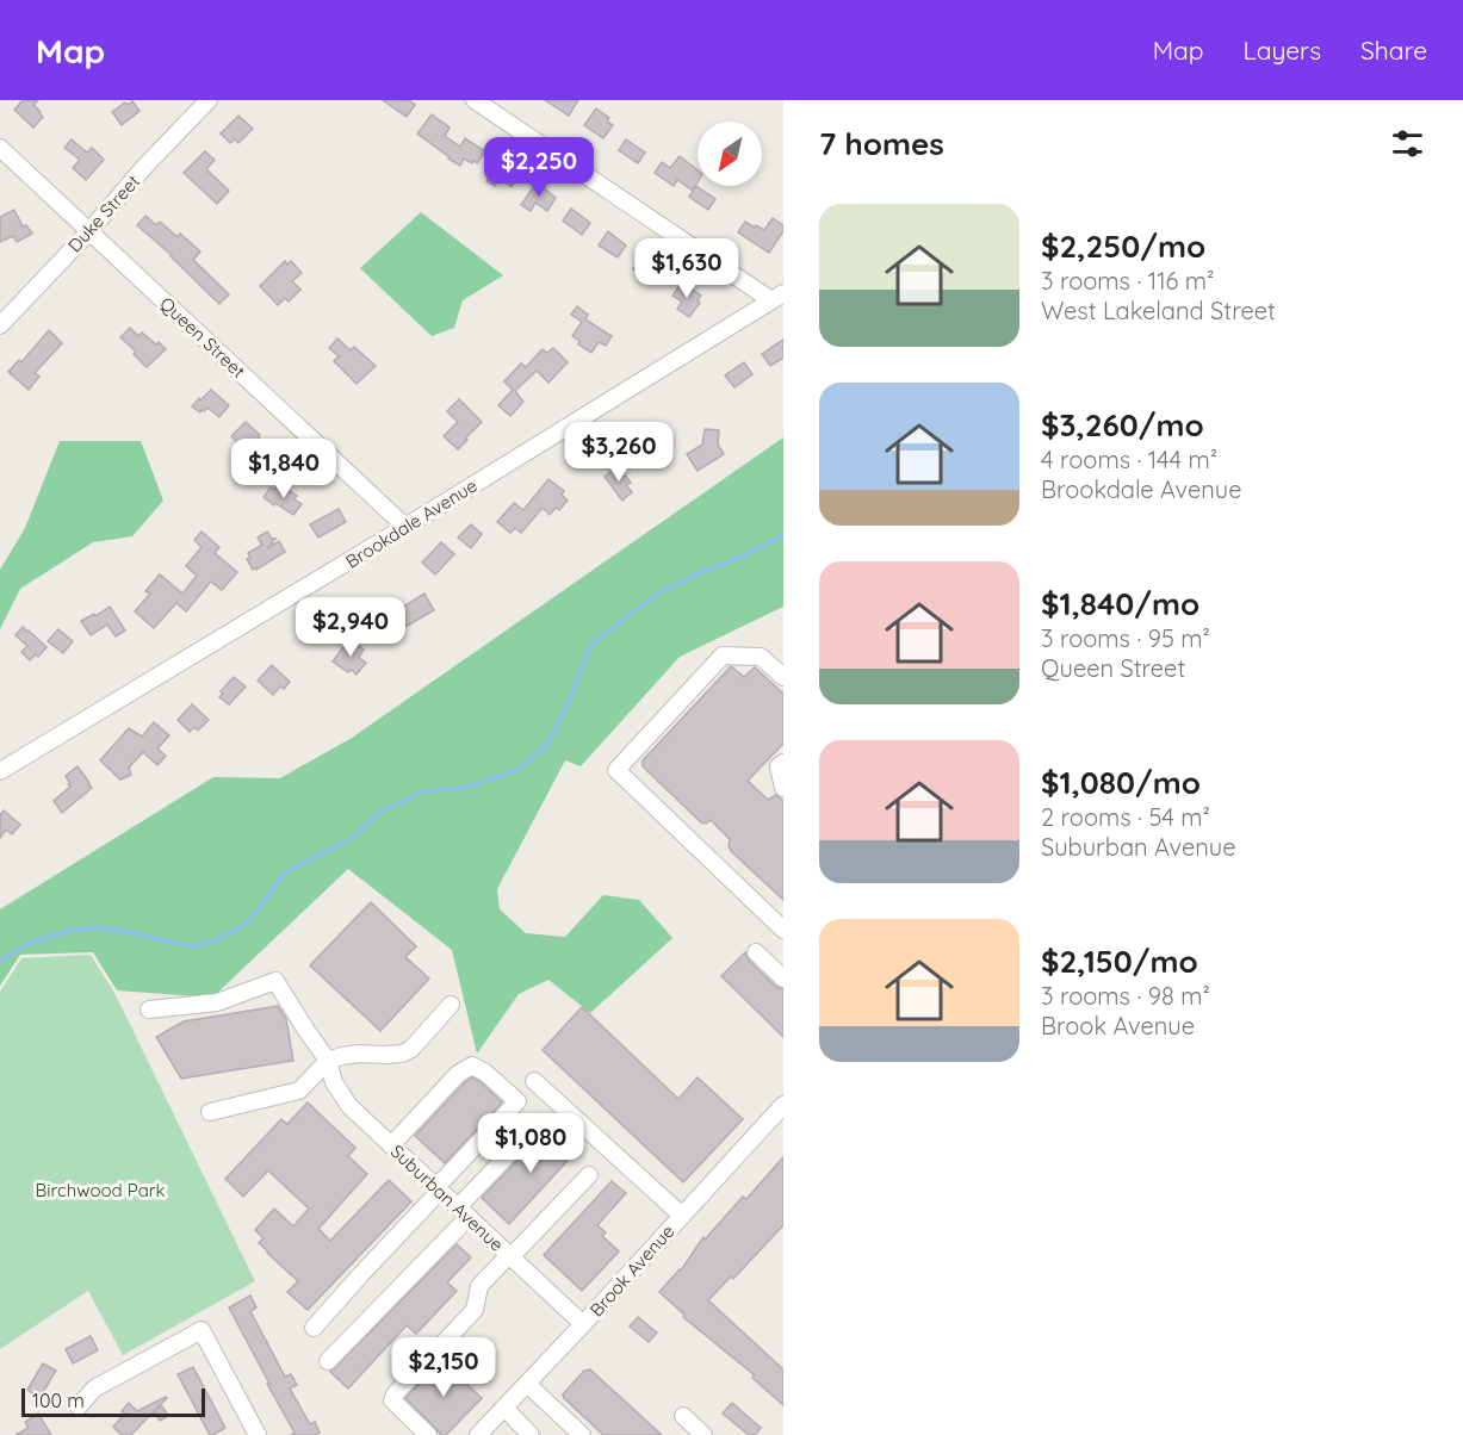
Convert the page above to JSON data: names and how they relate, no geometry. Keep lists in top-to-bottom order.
{
  "streets": {
    "street": [
      "Duke Street",
      "Queen Street",
      "Brookdale Avenue",
      "Suburban Avenue",
      "Brook Avenue"
    ]
  },
  "crossings": [
    ["Duke Street", "Queen Street"],
    ["Queen Street", "Brookdale Avenue"],
    ["Suburban Avenue", "Brook Avenue"]
  ],
  "parks": ["Birchwood Park"],
  "scale_bar": "100 m",
  "north": "bottom left",
  "page": {
    "header": "Map",
    "nav": ["Map", "Layers", "Share"],
    "heading": "7 homes",
    "price": [
      "$2,250",
      "$1,630",
      "$3,260",
      "$1,840",
      "$2,940",
      "$1,080",
      "$2,150"
    ],
    "list": [
      {
        "name": "$2,250/mo",
        "note": "3 rooms · 116 m² · West Lakeland Street"
      },
      {
        "name": "$3,260/mo",
        "note": "4 rooms · 144 m² · Brookdale Avenue"
      },
      {
        "name": "$1,840/mo",
        "note": "3 rooms · 95 m² · Queen Street"
      },
      {
        "name": "$1,080/mo",
        "note": "2 rooms · 54 m² · Suburban Avenue"
      },
      {
        "name": "$2,150/mo",
        "note": "3 rooms · 98 m² · Brook Avenue"
      }
    ],
    "scale": "100 m"
  }
}
